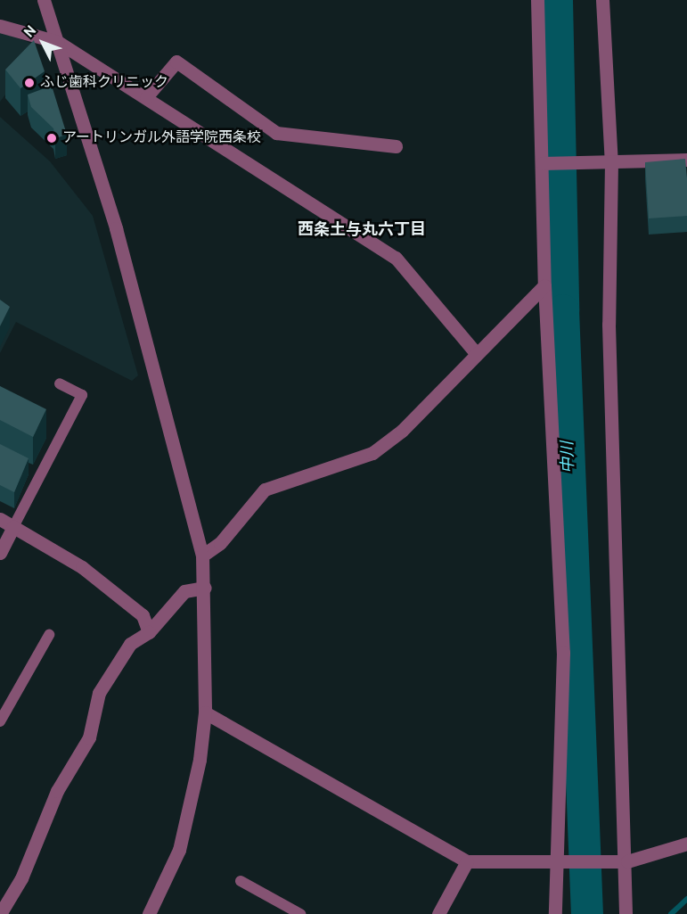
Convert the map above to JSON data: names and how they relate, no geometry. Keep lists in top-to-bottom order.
{
  "districts": ["西条土与丸六丁目"],
  "water": ["中川"],
  "places": ["ふじ歯科クリニック", "アートリンガル外語学院西条校"],
  "north": "top left"
}
